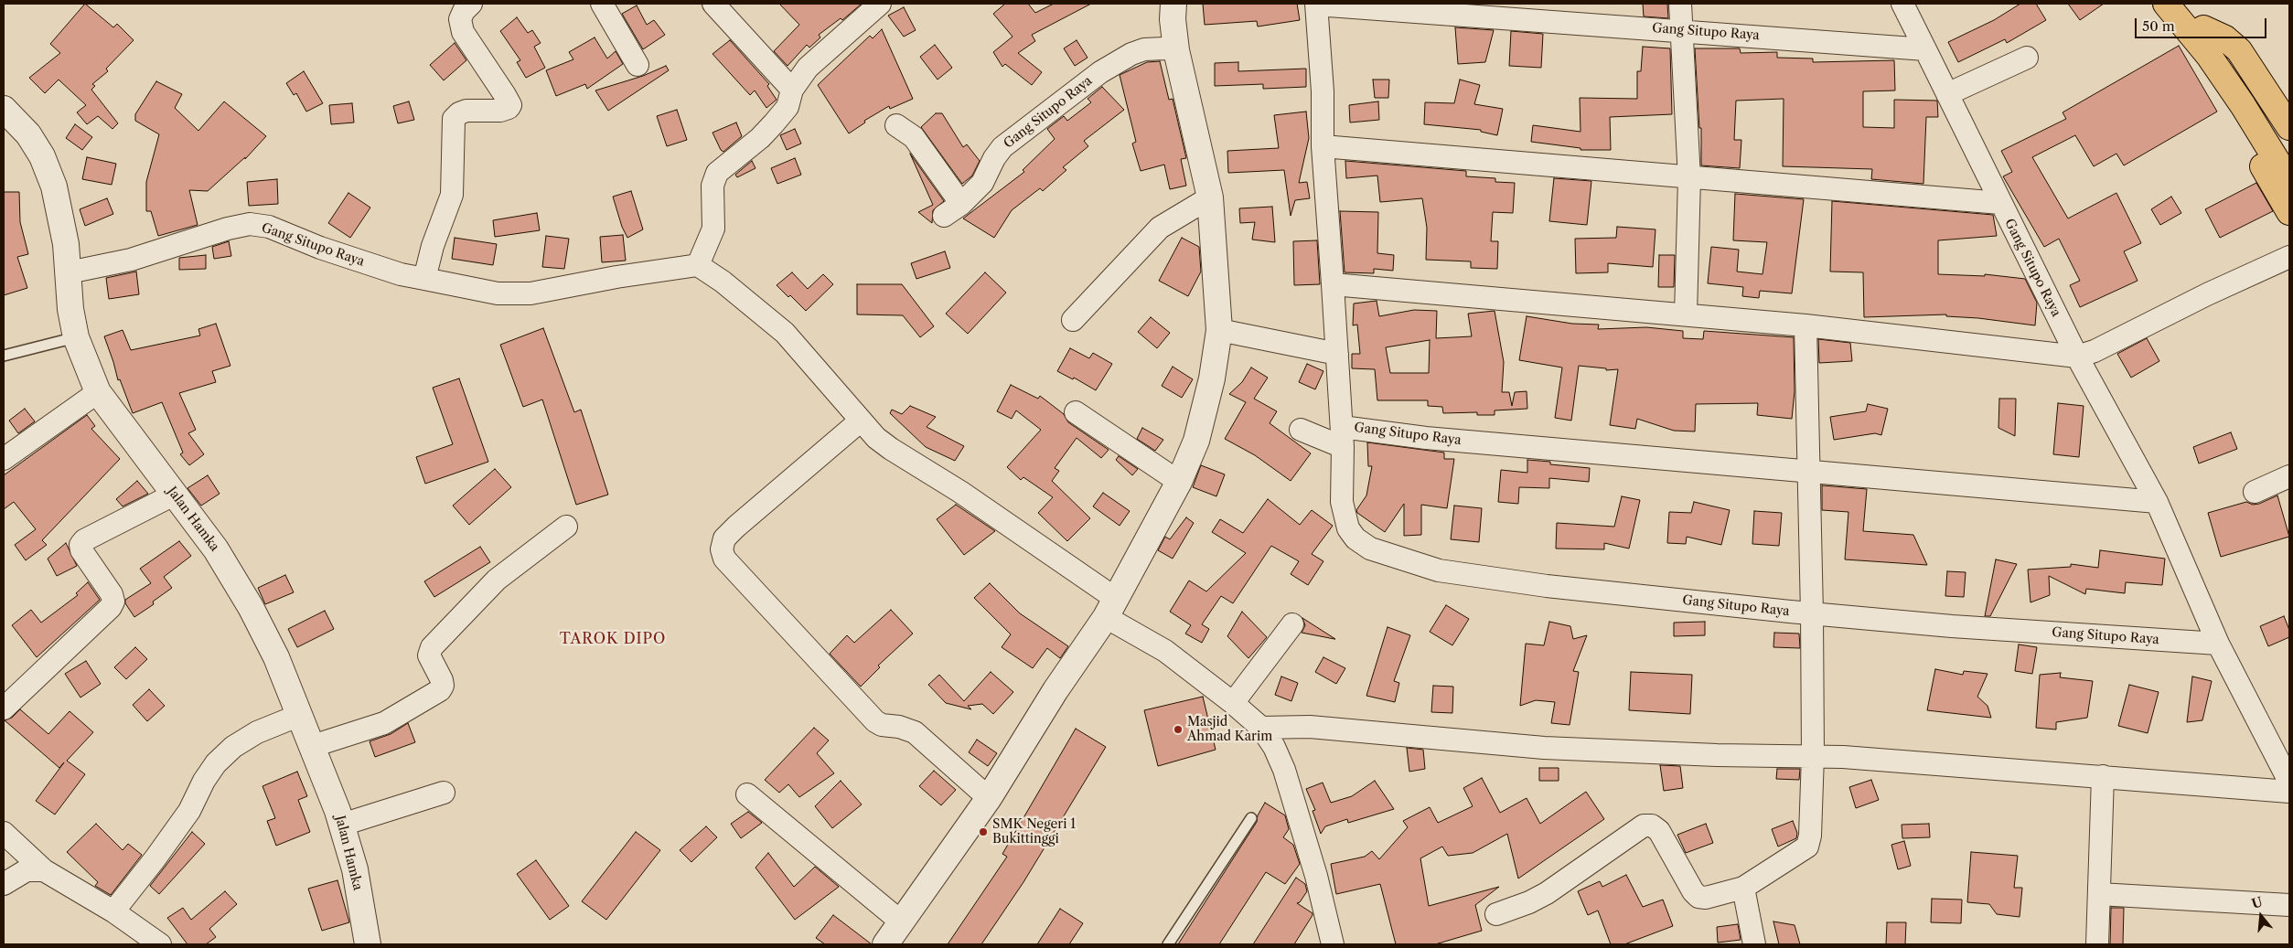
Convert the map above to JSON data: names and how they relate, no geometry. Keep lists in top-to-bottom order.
{
  "streets": {
    "street": ["Gang Situpo Raya", "Jalan Hamka"]
  },
  "crossings": [
    ["Gang Situpo Raya", "Jalan Hamka"]
  ],
  "districts": ["TAROK DIPO"],
  "places": ["Masjid Ahmad Karim", "SMK Negeri 1 Bukittinggi"],
  "scale_bar": "50 m",
  "north": "top"
}
